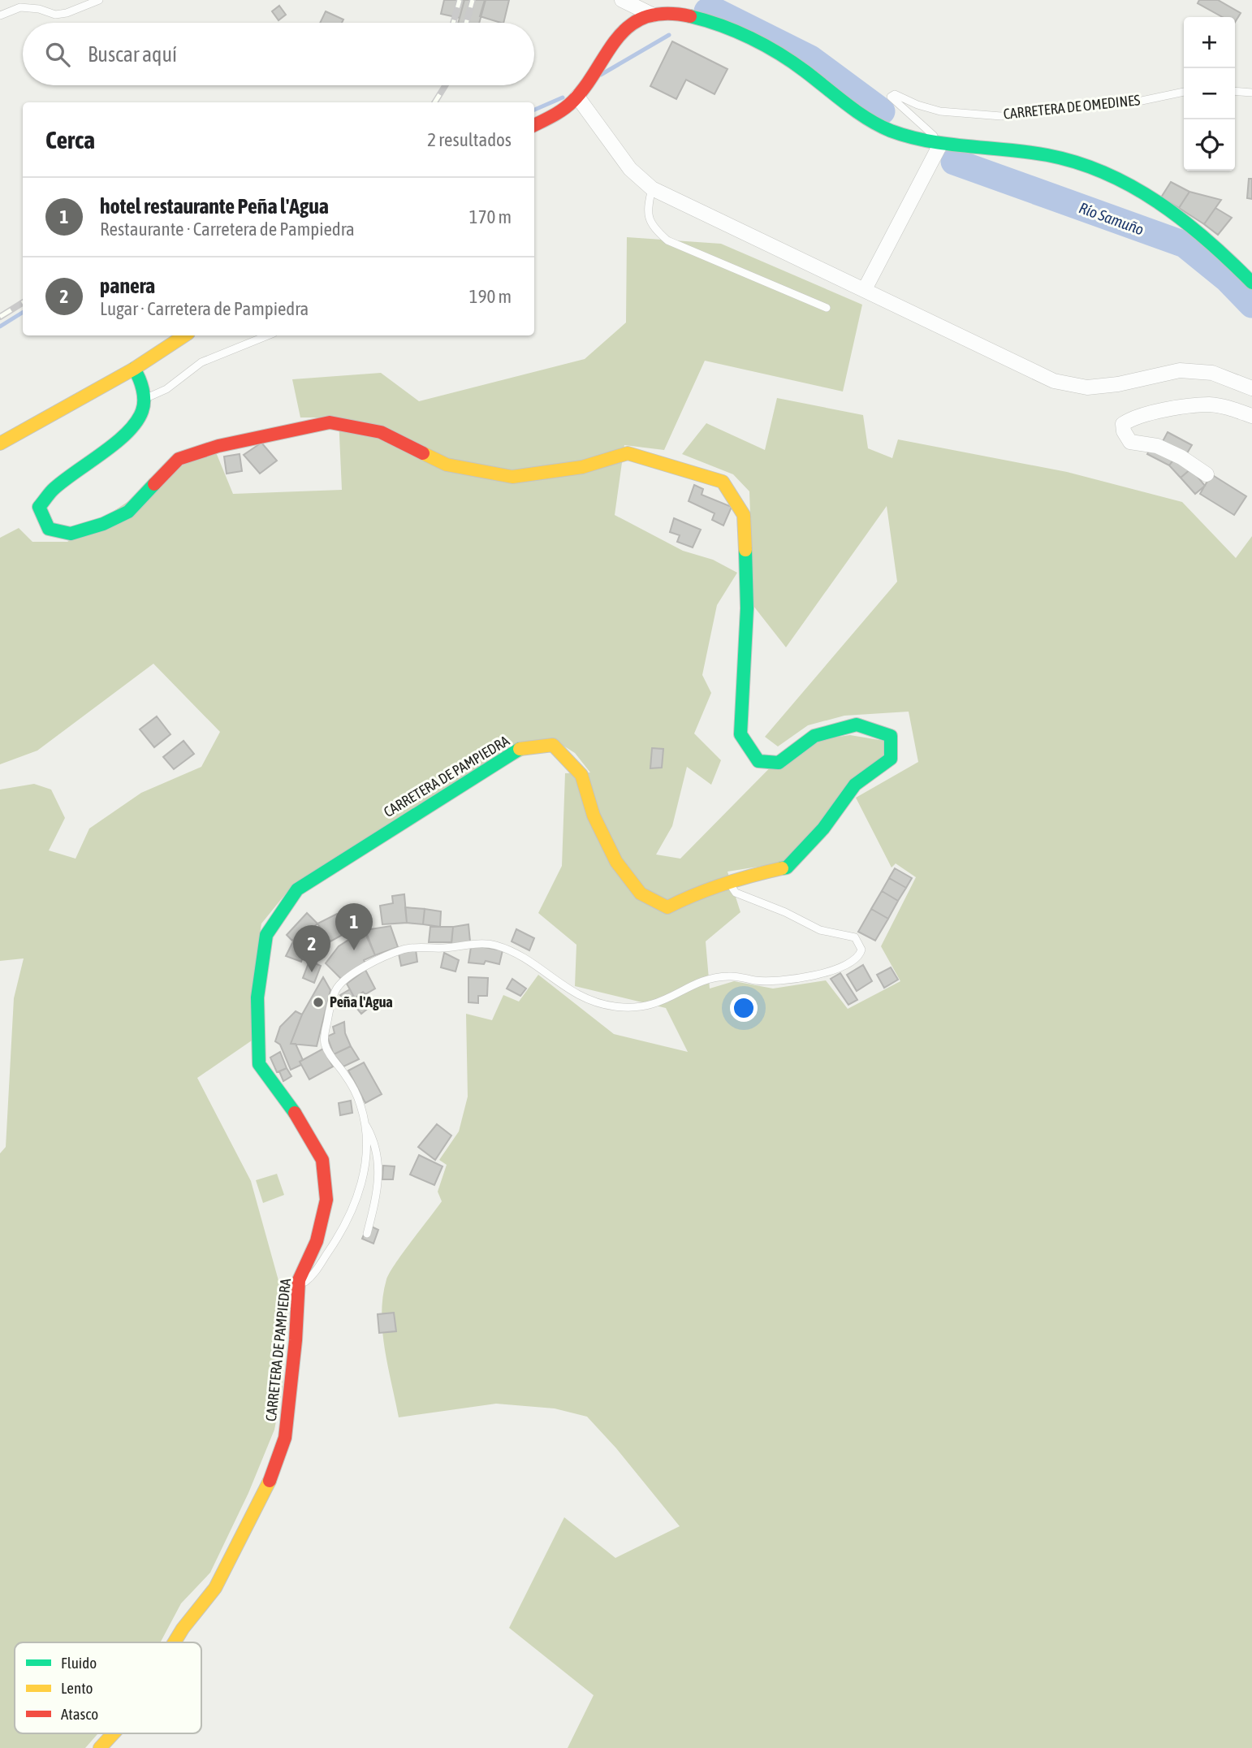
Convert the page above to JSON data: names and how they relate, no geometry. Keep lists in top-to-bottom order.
{
  "streets": {
    "street": ["CARRETERA DE PAMPIEDRA"],
    "lane": ["CARRETERA DE OMEDINES"]
  },
  "water": ["Río Samuño"],
  "places": ["Peña l'Agua"],
  "legend": ["Fluido", "Lento", "Atasco"],
  "page": {
    "map_buttons": ["+", "−"],
    "search": "Buscar aquí",
    "heading": ["Cerca", "2 resultados"],
    "list": [
      {
        "mark": "1",
        "name": "hotel restaurante Peña l'Agua",
        "note": "Restaurante · Carretera de Pampiedra",
        "value": "170 m"
      },
      {
        "mark": "2",
        "name": "panera",
        "note": "Lugar · Carretera de Pampiedra",
        "value": "190 m"
      }
    ],
    "pins": ["1", "2"]
  }
}
